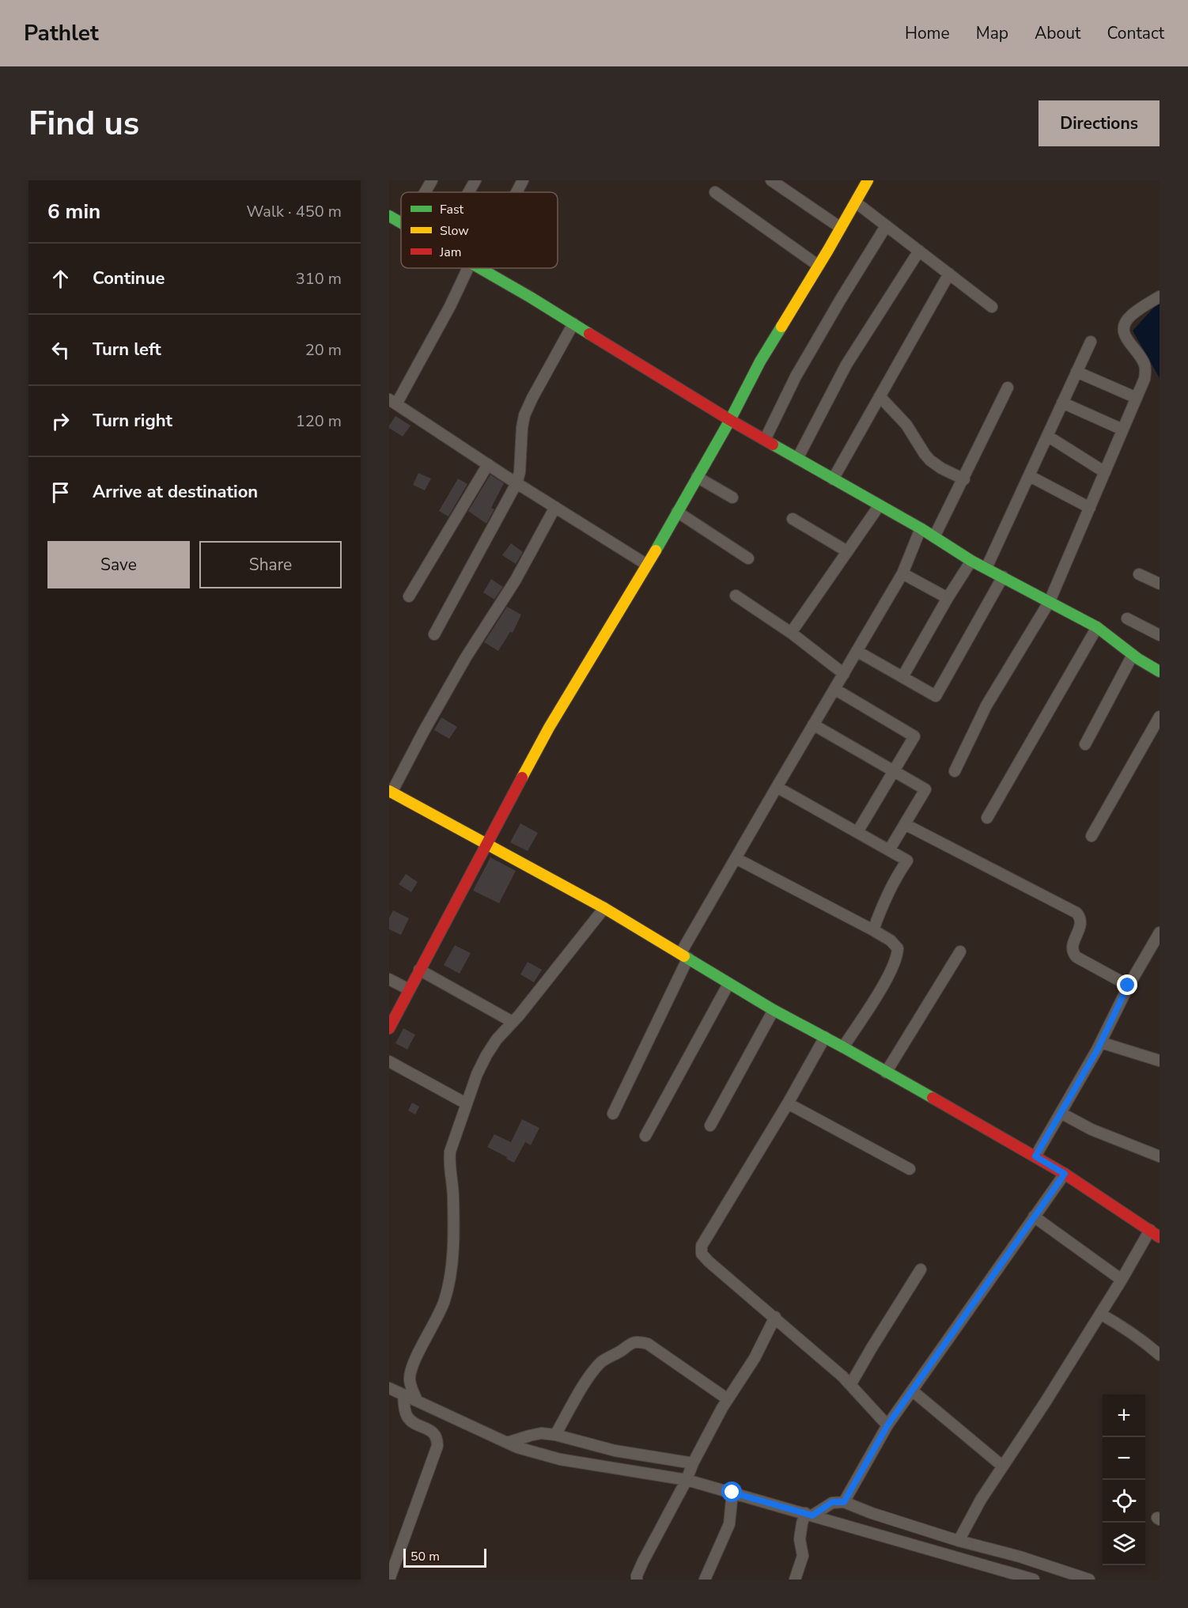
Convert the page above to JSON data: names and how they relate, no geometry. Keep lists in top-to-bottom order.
{
  "legend": ["Fast", "Slow", "Jam"],
  "scale_bar": "50 m",
  "page": {
    "header": "Pathlet",
    "nav": [
      "Home",
      "Map",
      "About",
      "Contact"
    ],
    "buttons": [
      "Directions",
      ["Save", "Share"]
    ],
    "title": "Find us",
    "heading": ["6 min", "Walk · 450 m"],
    "list": [
      ["Continue", "310 m"],
      ["Turn left", "20 m"],
      ["Turn right", "120 m"],
      "Arrive at destination"
    ],
    "map_buttons": ["+", "−"],
    "scale": "50 m"
  }
}
